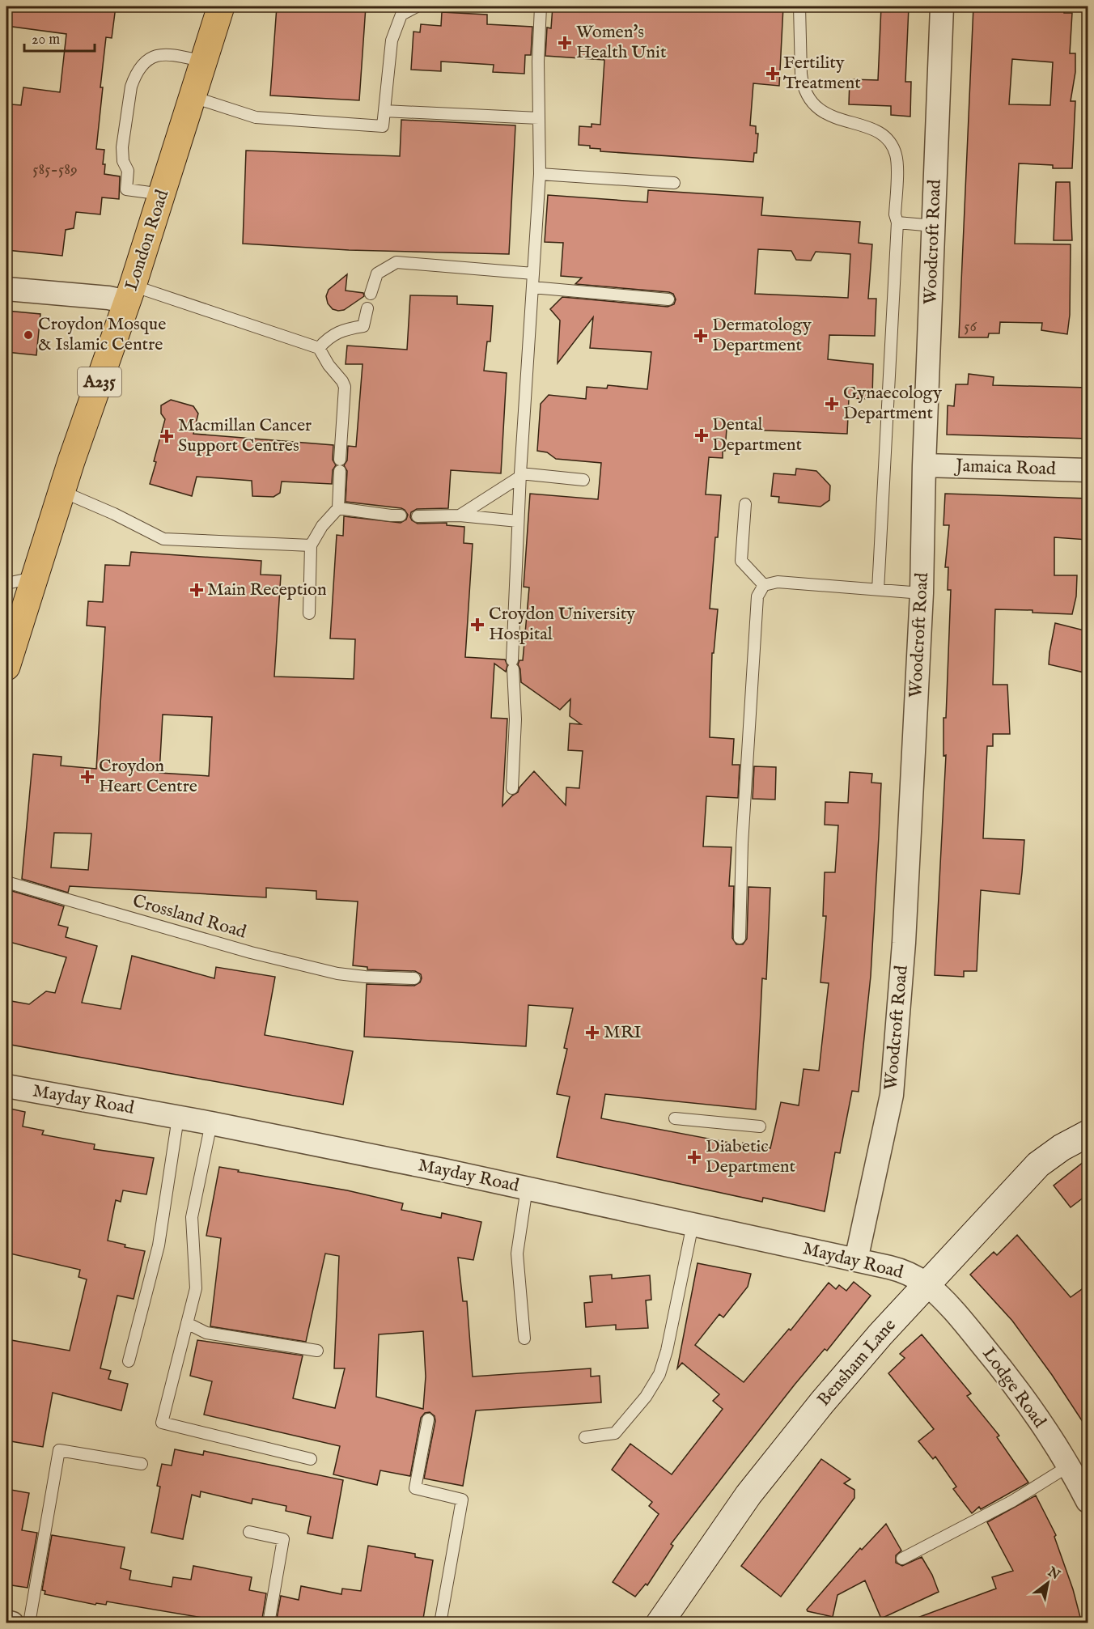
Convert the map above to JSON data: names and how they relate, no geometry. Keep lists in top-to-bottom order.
{
  "streets": {
    "main road": ["London Road", "A235"],
    "street": [
      "Woodcroft Road",
      "Jamaica Road",
      "Mayday Road",
      "Bensham Lane",
      "Lodge Road"
    ],
    "lane": ["Crossland Road"]
  },
  "crossings": [
    ["Woodcroft Road", "Jamaica Road"],
    ["Woodcroft Road", "Mayday Road"],
    ["Mayday Road", "Bensham Lane"],
    ["Mayday Road", "Lodge Road"],
    ["Bensham Lane", "Lodge Road"]
  ],
  "places": {
    "health": [
      "Women's Health Unit",
      "Fertility Treatment",
      "Dermatology Department",
      "Gynaecology Department",
      "Dental Department",
      "Macmillan Cancer Support Centres",
      "Main Reception",
      "Croydon University Hospital",
      "Croydon Heart Centre",
      "MRI",
      "Diabetic Department"
    ],
    "other": ["Croydon Mosque & Islamic Centre"]
  },
  "house_numbers": ["585-589", "56"],
  "scale_bar": "20 m",
  "north": "top right"
}
